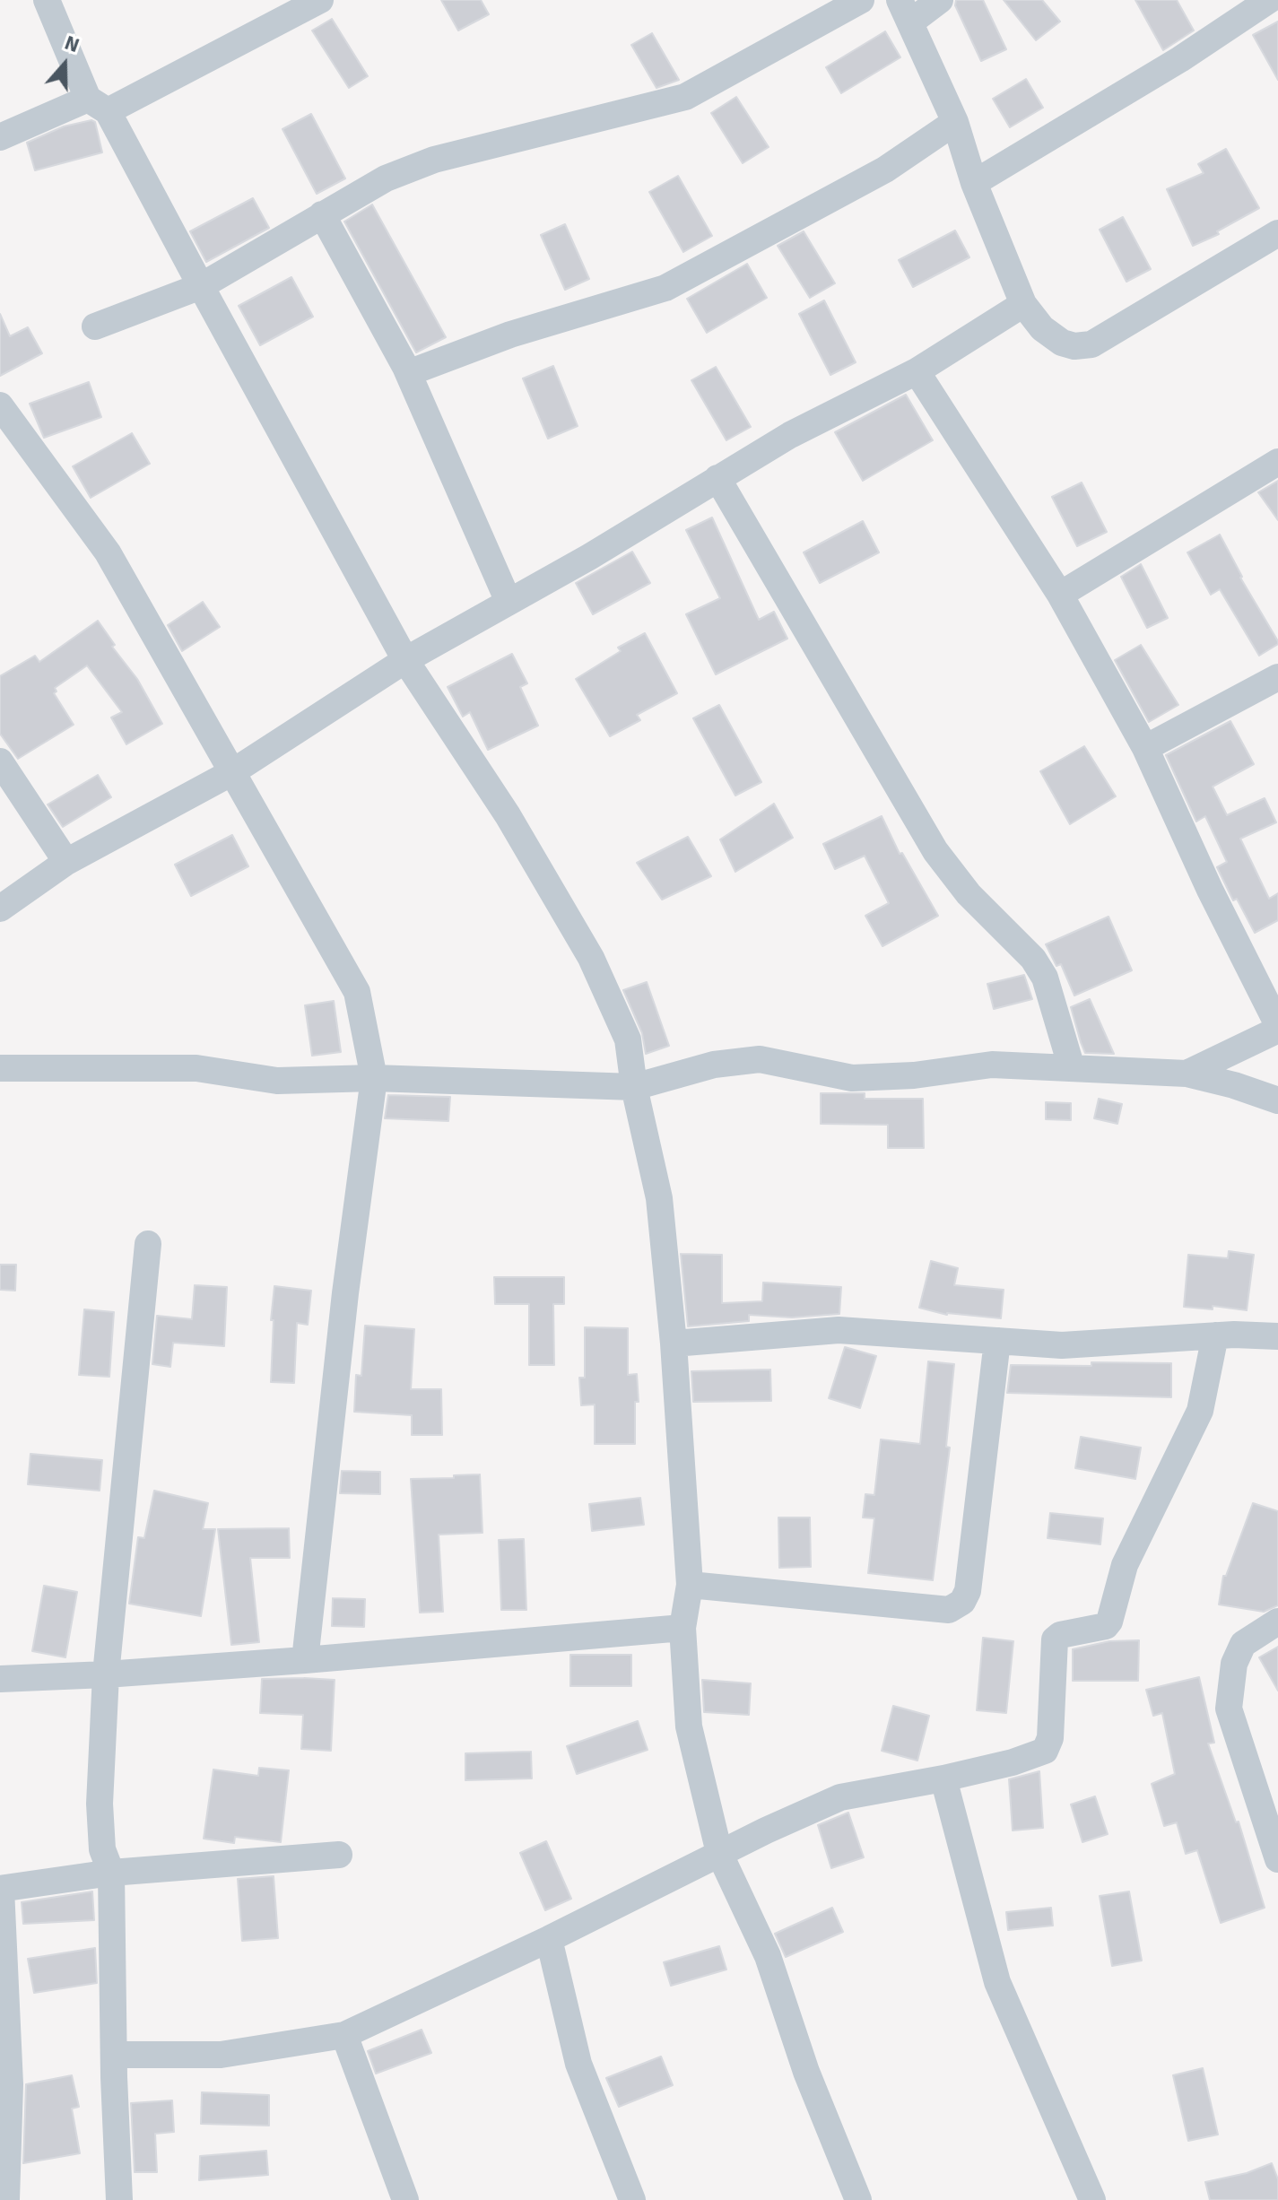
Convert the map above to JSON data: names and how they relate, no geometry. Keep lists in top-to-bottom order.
{
  "north": "top"
}
